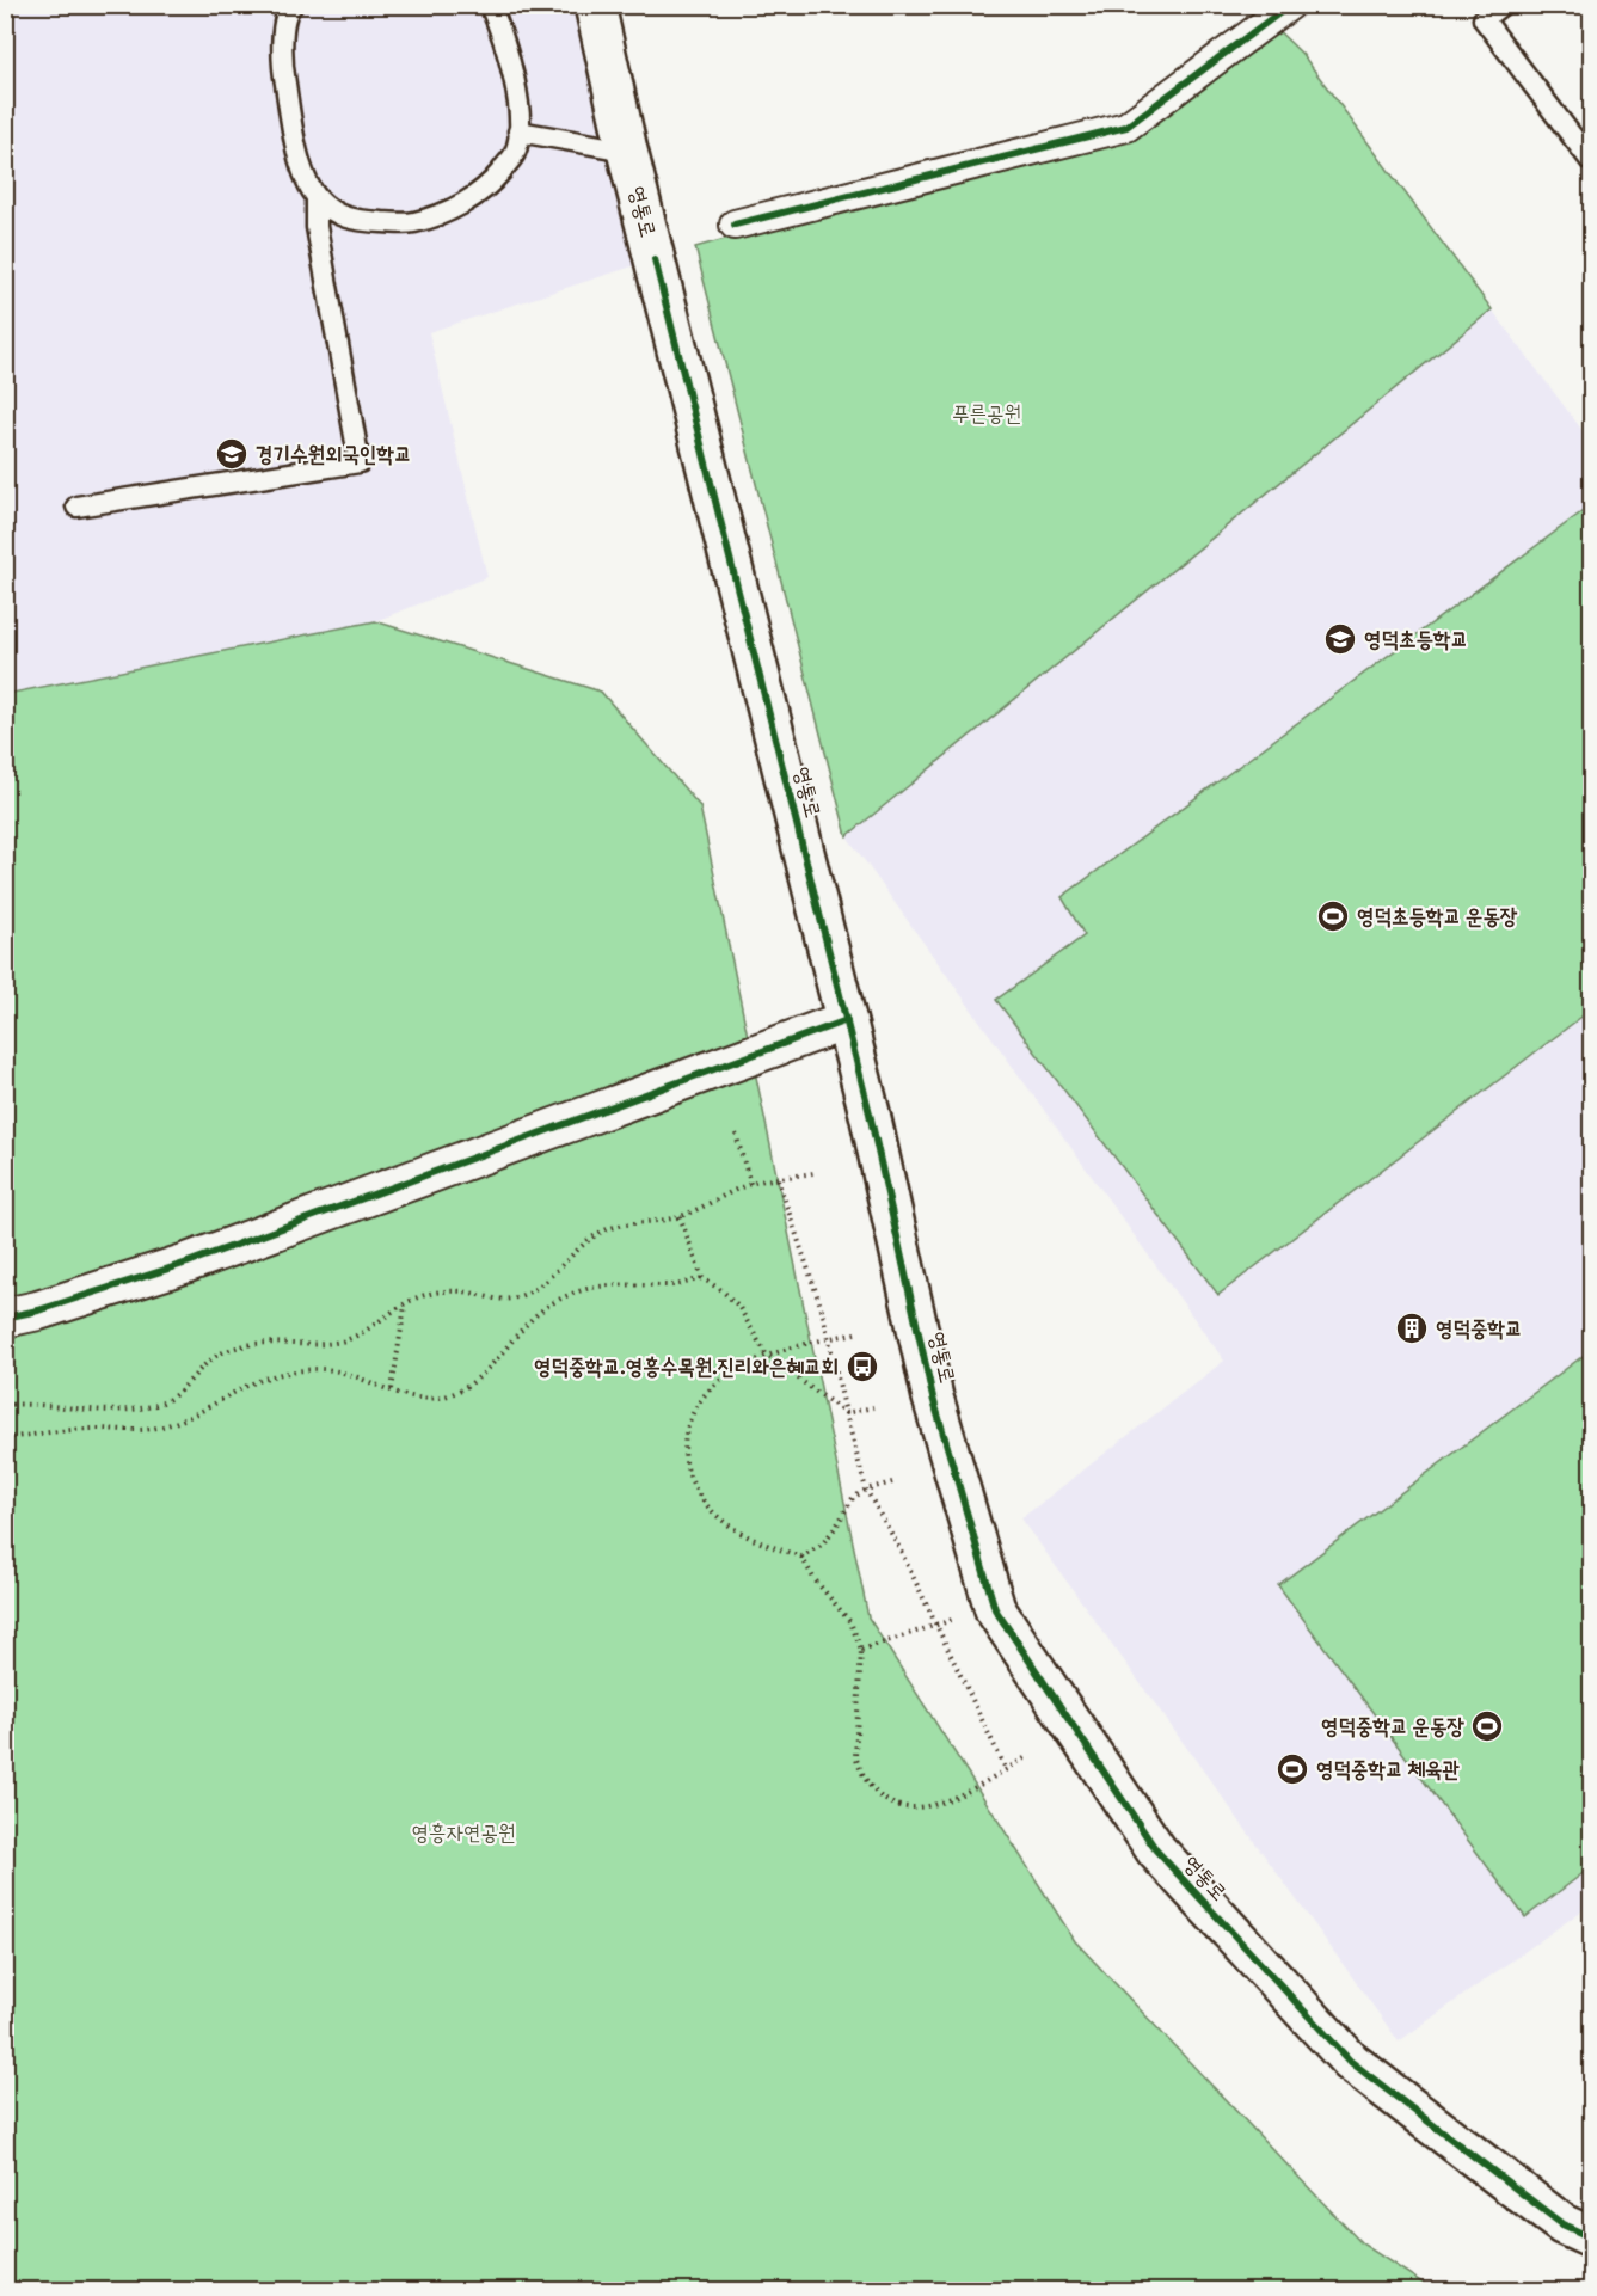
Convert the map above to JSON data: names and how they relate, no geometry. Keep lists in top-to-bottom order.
{
  "streets": {
    "street": ["영통로"]
  },
  "parks": ["푸른공원", "영흥자연공원"],
  "places": {
    "school or university": ["경기수원외국인학교", "영덕초등학교"],
    "sports": ["영덕초등학교 운동장", "영덕중학교 운동장", "영덕중학교 체육관"],
    "building": ["영덕중학교"],
    "bus stop": ["영덕중학교.영흥수목원.진리와은혜교회"]
  }
}
